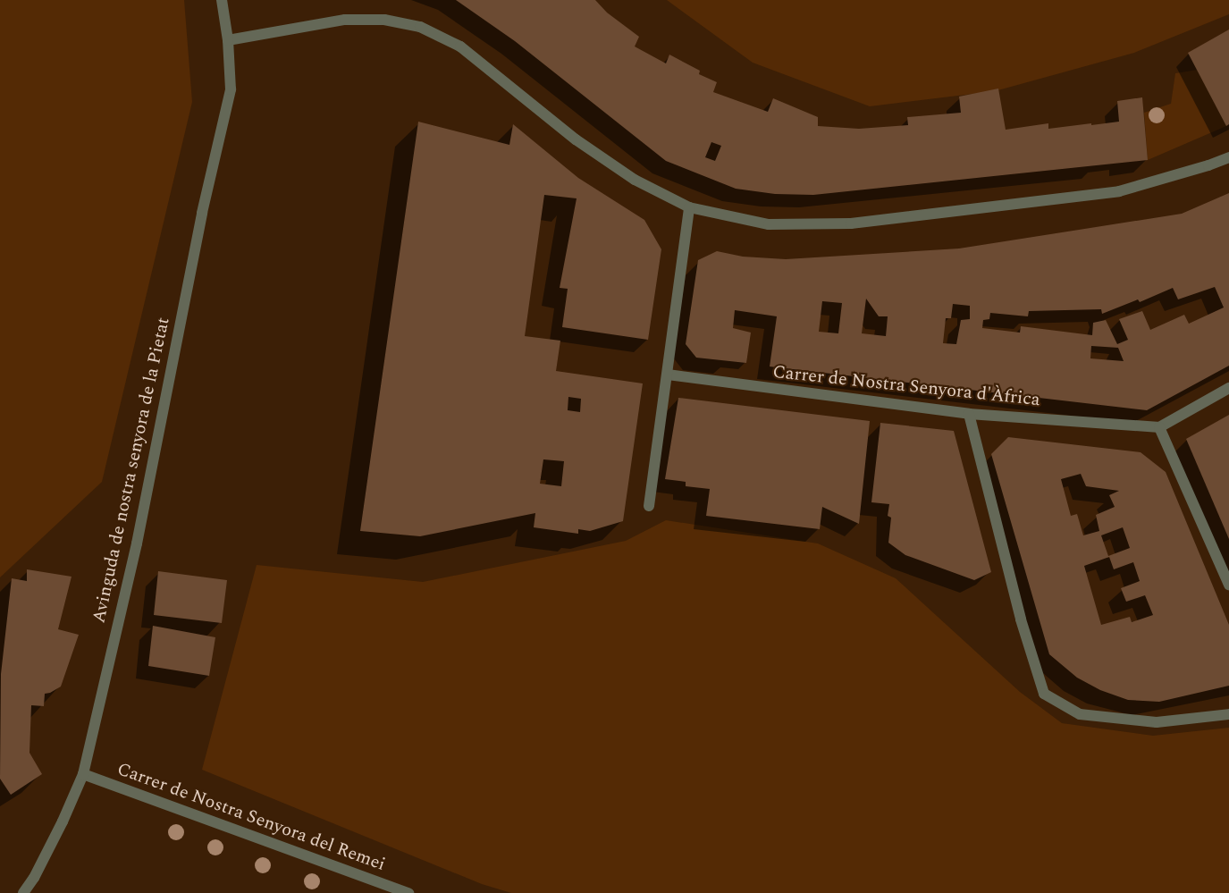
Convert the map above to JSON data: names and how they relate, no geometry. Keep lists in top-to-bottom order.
{
  "streets": {
    "street": ["Carrer de Nostra Senyora d'Àfrica", "Avinguda de nostra senyora de la Pietat", "Carrer de Nostra Senyora del Remei"]
  },
  "crossings": [
    ["Avinguda de nostra senyora de la Pietat", "Carrer de Nostra Senyora del Remei"]
  ]
}
